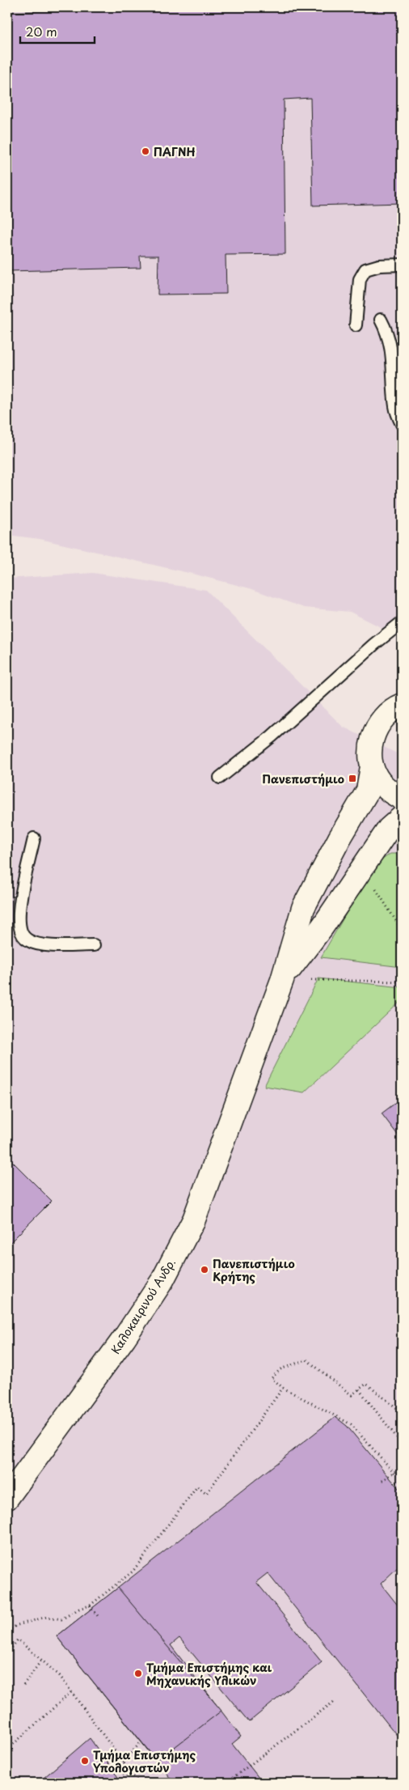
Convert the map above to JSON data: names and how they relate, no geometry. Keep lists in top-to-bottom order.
{
  "streets": {
    "street": ["Καλοκαιρινού Ανδρ."]
  },
  "places": {
    "other": [
      "ΠΑΓΝΗ",
      "Πανεπιστήμιο Κρήτης",
      "Τμήμα Επιστήμης και Μηχανικής Υλικών",
      "Τμήμα Επιστήμης Υπολογιστών"
    ],
    "transit": ["Πανεπιστήμιο"]
  },
  "scale_bar": "20 m"
}
